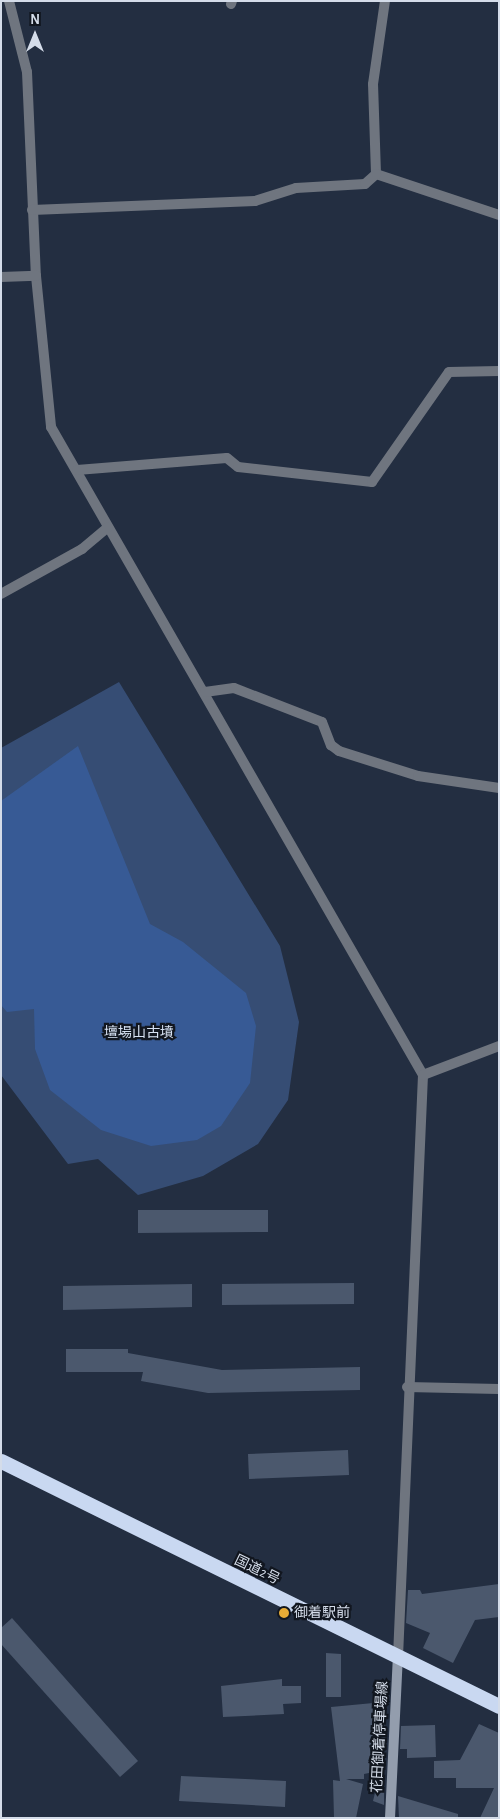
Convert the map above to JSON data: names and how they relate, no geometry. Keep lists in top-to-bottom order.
{
  "streets": {
    "highway": ["国道2号"],
    "main road": ["花田御着停車場線"]
  },
  "crossings": [
    ["国道2号", "花田御着停車場線"]
  ],
  "parks": ["壇場山古墳"],
  "places": ["御着駅前"],
  "north": "top"
}
